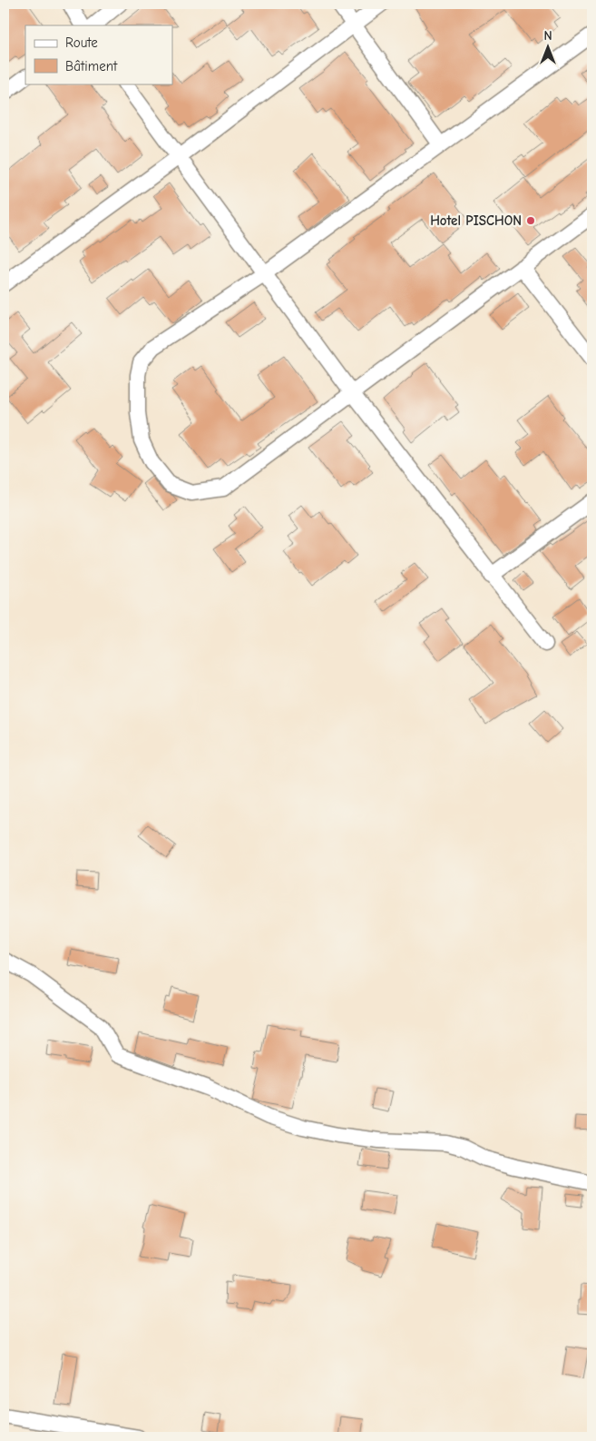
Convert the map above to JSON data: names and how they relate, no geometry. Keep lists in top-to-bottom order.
{
  "places": ["Hotel PISCHON"],
  "legend": ["Route", "Bâtiment"],
  "north": "top"
}
